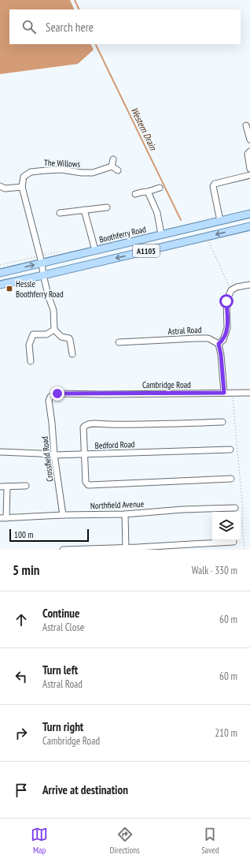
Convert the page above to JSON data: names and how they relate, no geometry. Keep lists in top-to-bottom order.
{
  "streets": {
    "main road": ["Boothferry Road", "A1105"],
    "street": [
      "The Willows",
      "Astral Road",
      "Cambridge Road",
      "Bedford Road",
      "Crossfield Road",
      "Northfield Avenue"
    ]
  },
  "crossings": [
    ["Cambridge Road", "Crossfield Road"],
    ["Bedford Road", "Crossfield Road"],
    ["Crossfield Road", "Northfield Avenue"]
  ],
  "water": ["Western Drain"],
  "places": {
    "transit": ["Hessle Boothferry Road"]
  },
  "scale_bar": "100 m",
  "page": {
    "search": "Search here",
    "scale": "100 m",
    "heading": ["5 min", "Walk · 330 m"],
    "list": [
      ["Continue", "Astral Close", "60 m"],
      ["Turn left", "Astral Road", "60 m"],
      ["Turn right", "Cambridge Road", "210 m"],
      "Arrive at destination"
    ],
    "nav": ["Map", "Directions", "Saved"]
  }
}
